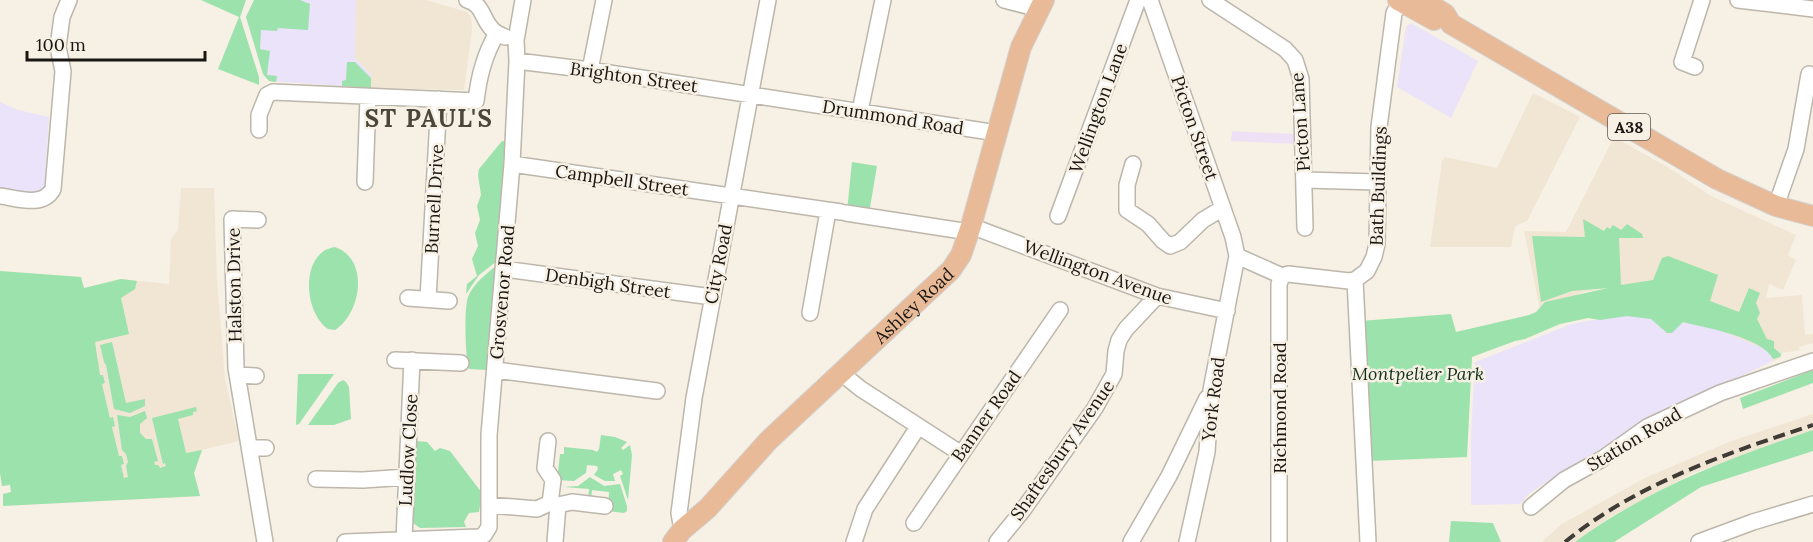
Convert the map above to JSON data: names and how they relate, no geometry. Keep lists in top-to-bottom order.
{
  "streets": {
    "main road": ["A38", "Ashley Road"],
    "street": [
      "Brighton Street",
      "Wellington Lane",
      "Drummond Road",
      "Picton Lane",
      "Picton Street",
      "Campbell Street",
      "Bath Buildings",
      "Burnell Drive",
      "City Road",
      "Wellington Avenue",
      "Denbigh Street",
      "Halston Drive",
      "Grosvenor Road",
      "York Road",
      "Richmond Road",
      "Banner Road",
      "Station Road",
      "Ludlow Close",
      "Shaftesbury Avenue"
    ]
  },
  "crossings": [
    ["Brighton Street", "Drummond Road"],
    ["Brighton Street", "City Road"],
    ["Brighton Street", "Grosvenor Road"],
    ["Drummond Road", "Ashley Road"],
    ["A38", "Bath Buildings"],
    ["Picton Street", "York Road"],
    ["Campbell Street", "City Road"],
    ["Campbell Street", "Wellington Avenue"],
    ["Campbell Street", "Grosvenor Road"],
    ["City Road", "Denbigh Street"],
    ["City Road", "Ashley Road"],
    ["Wellington Avenue", "Ashley Road"],
    ["Wellington Avenue", "York Road"],
    ["Wellington Avenue", "Shaftesbury Avenue"],
    ["Denbigh Street", "Grosvenor Road"]
  ],
  "districts": ["ST PAUL'S"],
  "parks": ["Montpelier Park"],
  "scale_bar": "100 m"
}
